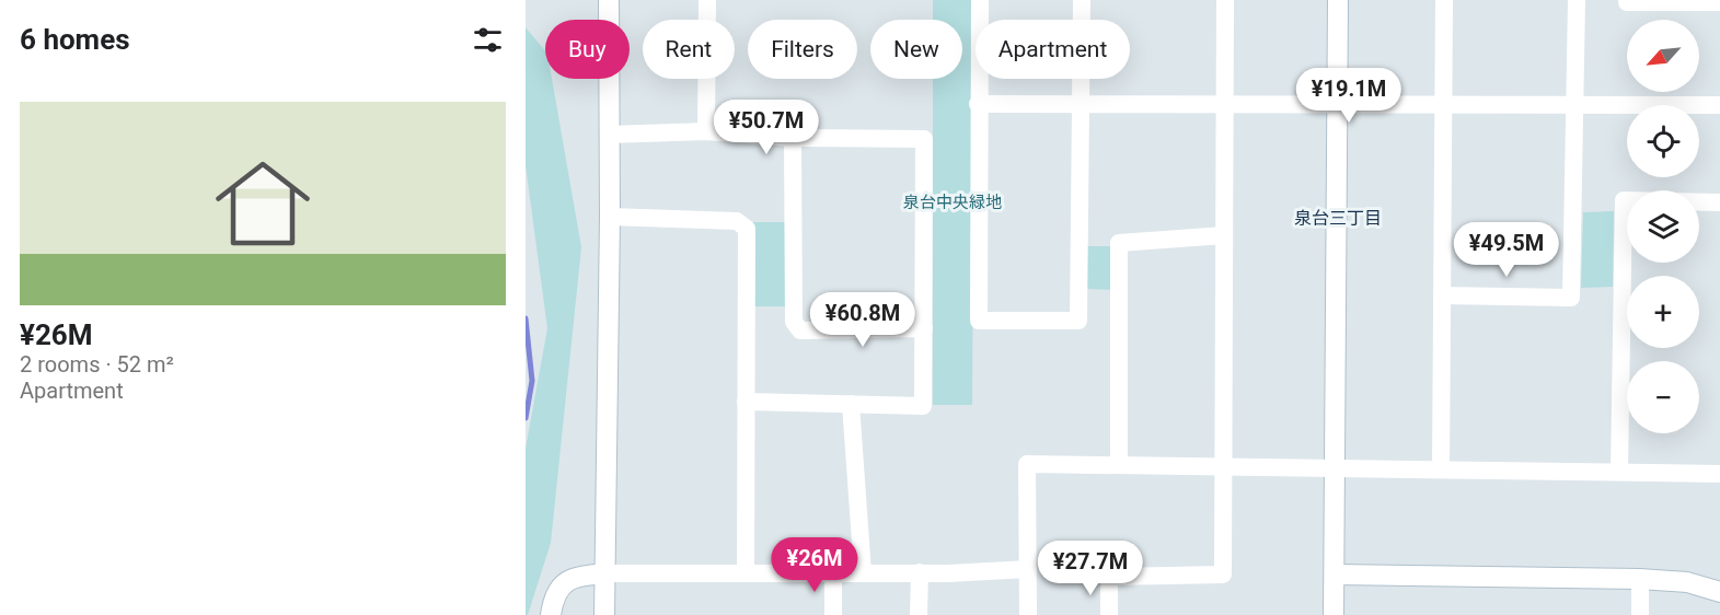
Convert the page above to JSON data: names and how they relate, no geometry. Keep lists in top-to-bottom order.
{
  "districts": ["泉台三丁目"],
  "parks": ["泉台中央緑地"],
  "north": "bottom left",
  "page": {
    "heading": "6 homes",
    "map_buttons": ["+", "−"],
    "chip": [
      "Buy",
      "Rent",
      "Filters",
      "New",
      "Apartment"
    ],
    "price": [
      "¥19.1M",
      "¥50.7M",
      "¥49.5M",
      "¥60.8M",
      "¥26M",
      "¥27.7M"
    ],
    "list": [
      {
        "name": "¥26M",
        "note": "2 rooms · 52 m² · Apartment"
      }
    ]
  }
}
